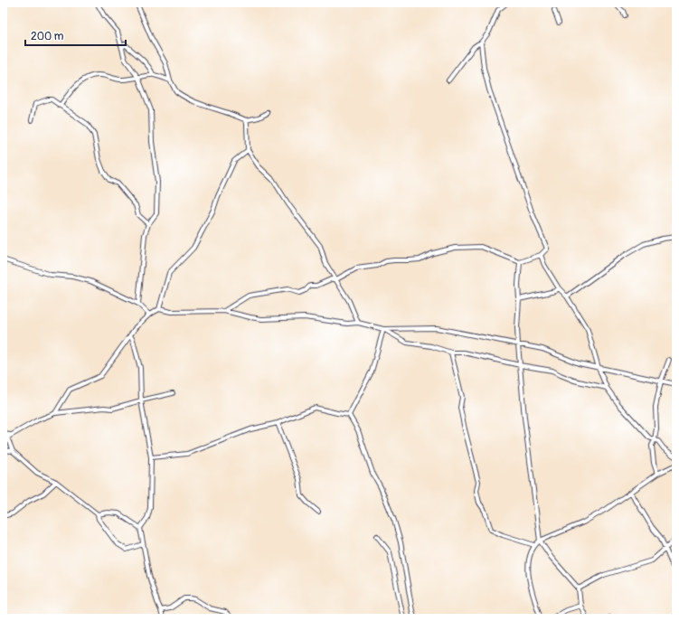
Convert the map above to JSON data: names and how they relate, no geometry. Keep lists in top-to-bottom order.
{
  "scale_bar": "200 m"
}
